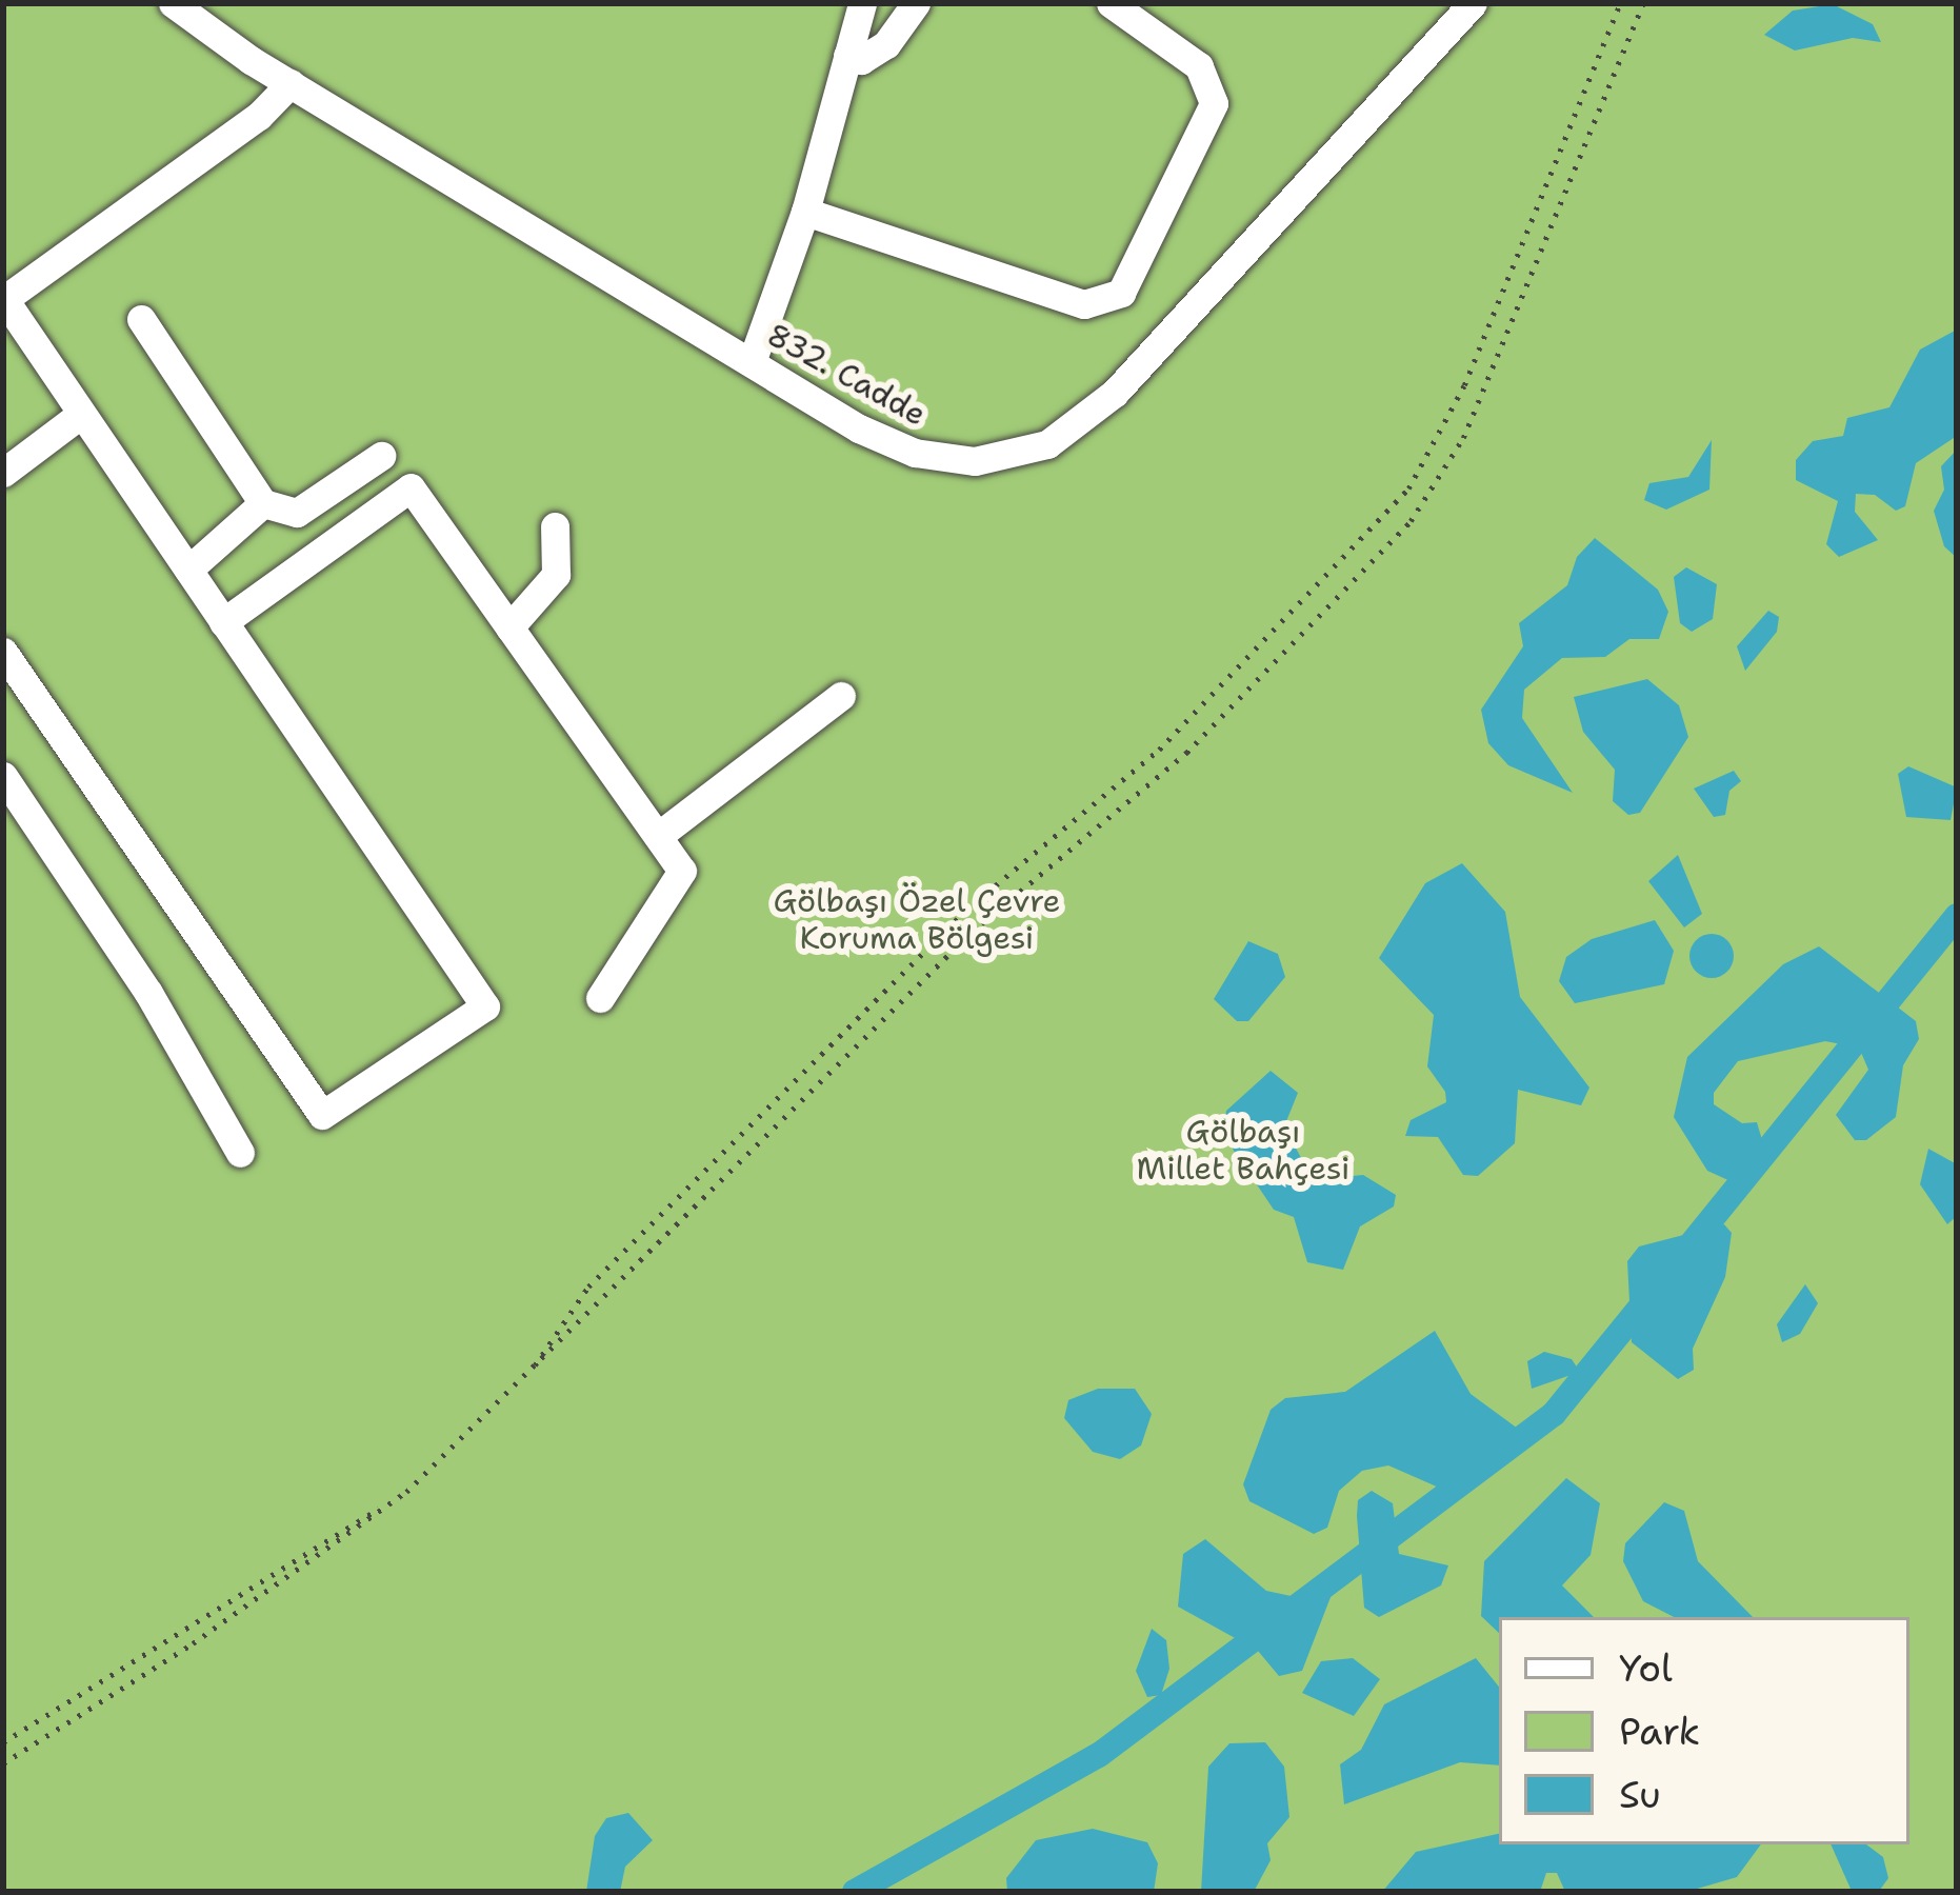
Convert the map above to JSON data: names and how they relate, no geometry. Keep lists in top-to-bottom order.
{
  "streets": {
    "street": ["832. Cadde"]
  },
  "parks": ["Gölbaşı Özel Çevre Koruma Bölgesi", "Gölbaşı Millet Bahçesi"],
  "legend": ["Yol", "Park", "Su"]
}
